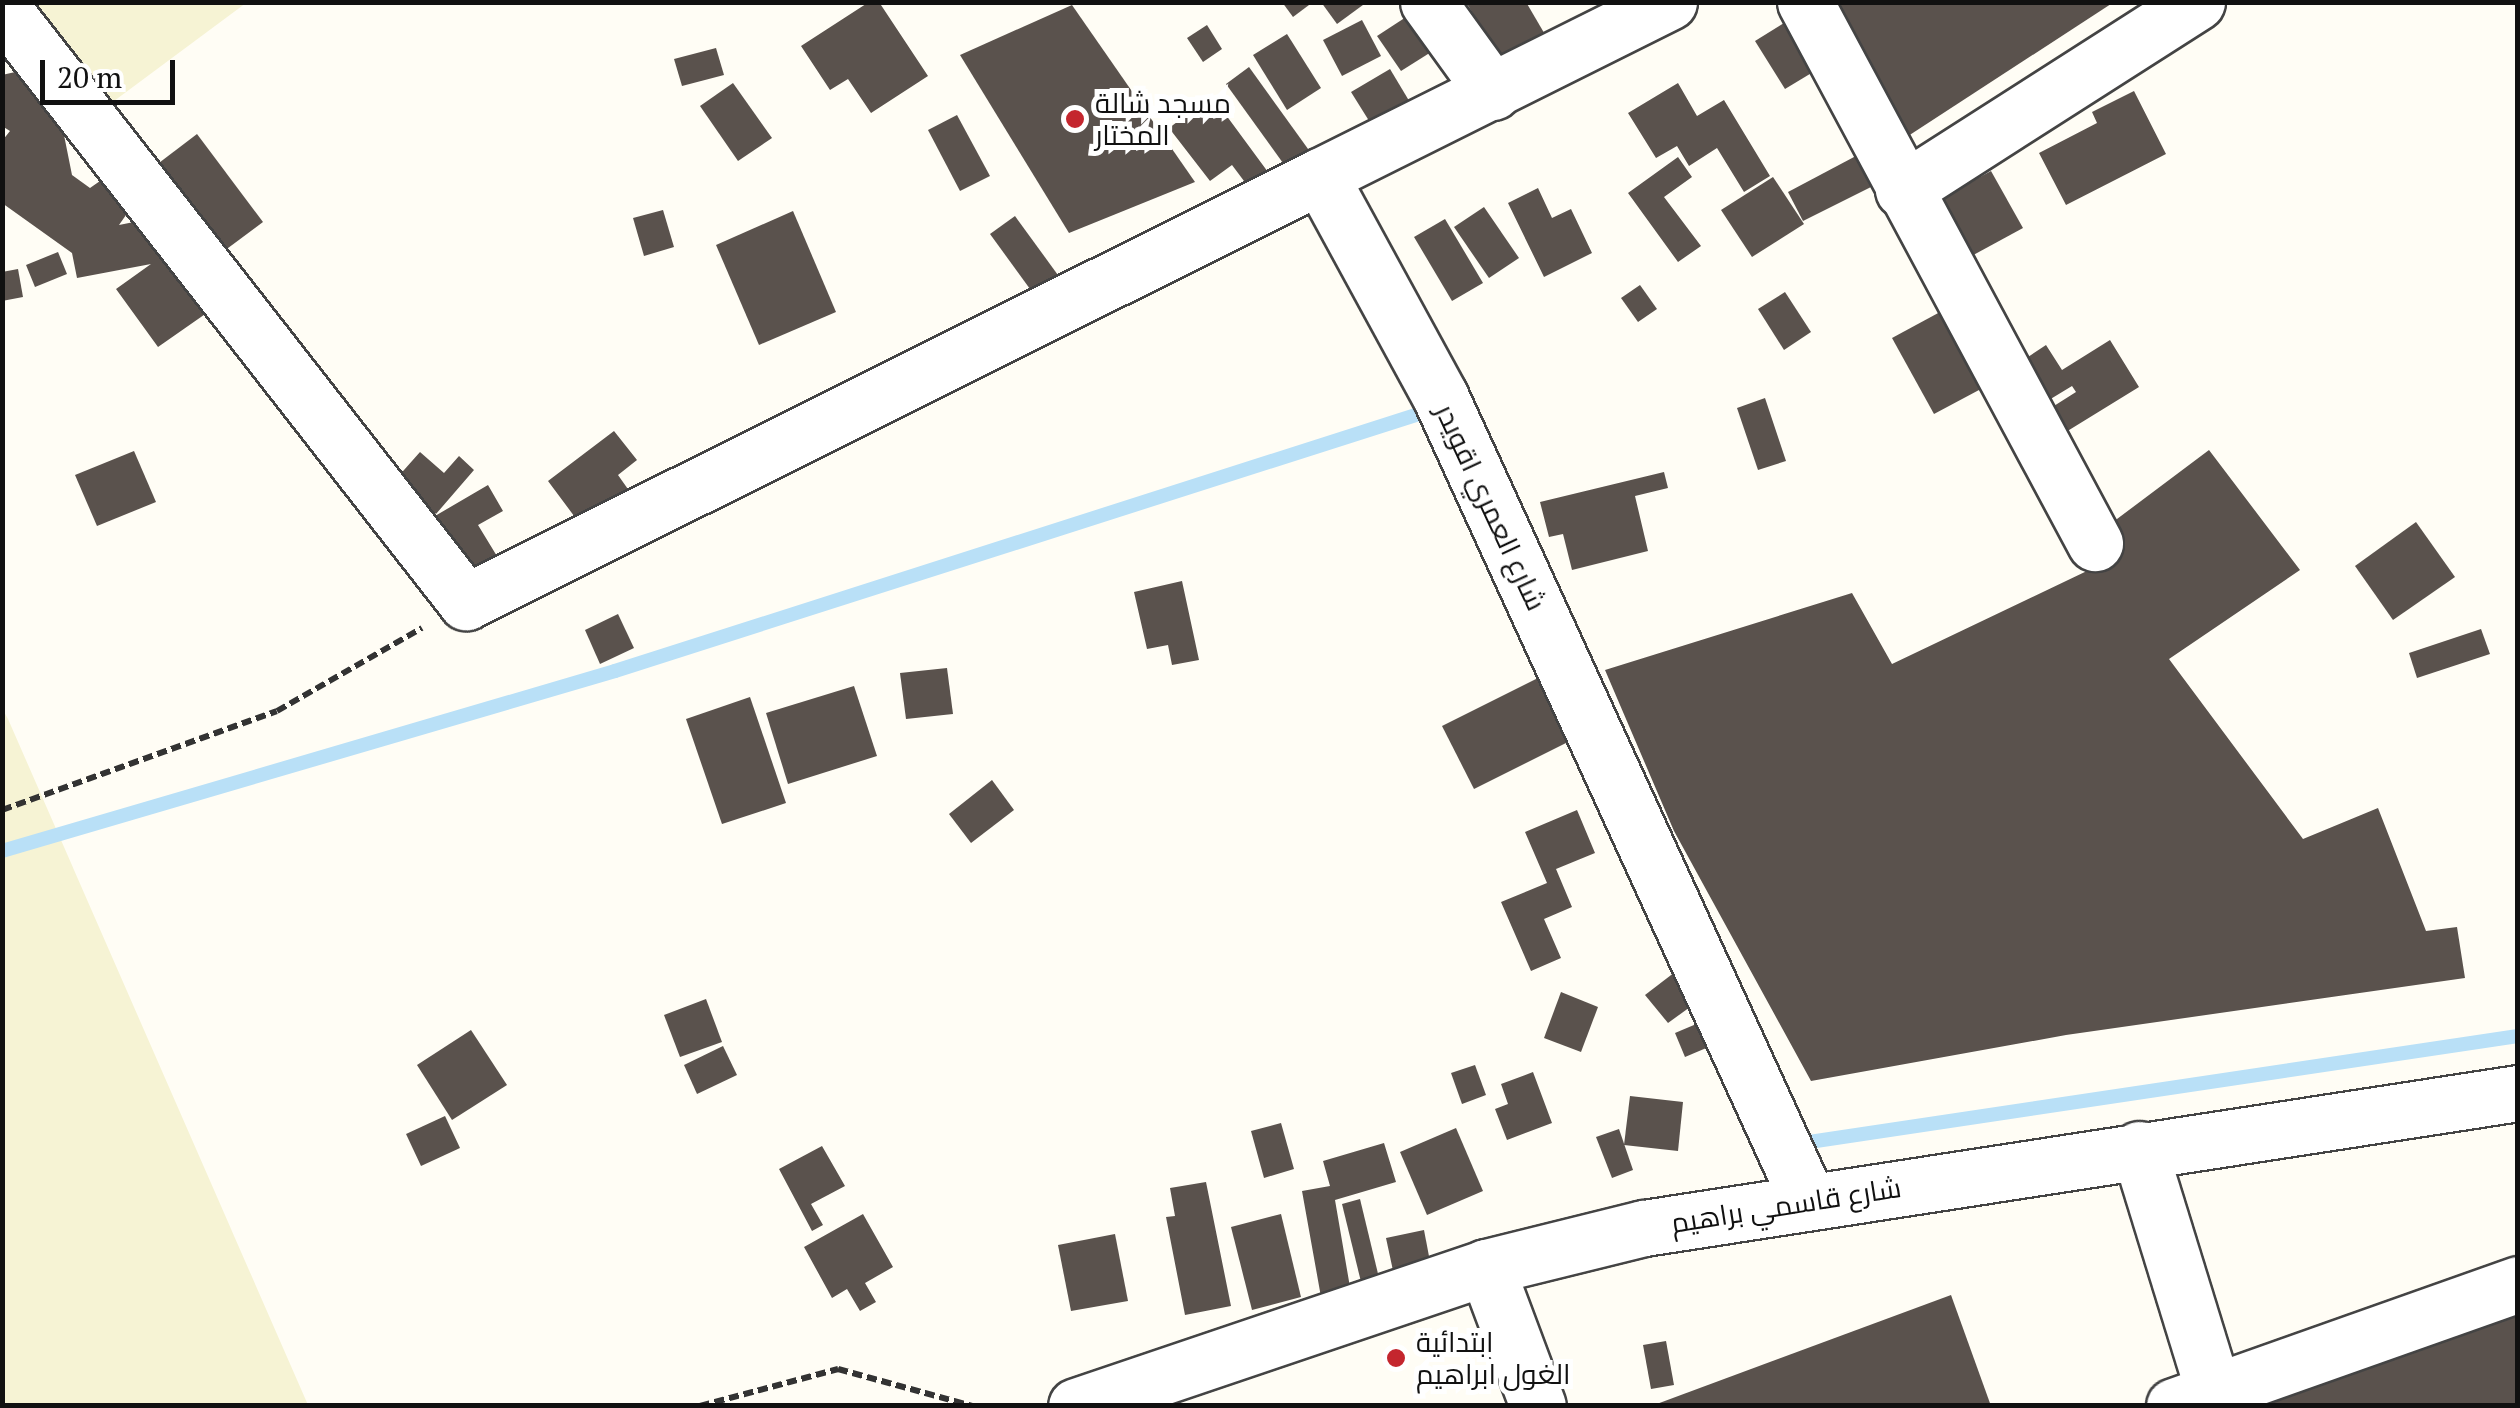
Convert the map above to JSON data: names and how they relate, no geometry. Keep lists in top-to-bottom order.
{
  "streets": {
    "street": ["شارع العمري اقويدر", "شارع قاسمي براهيم"]
  },
  "crossings": [
    ["شارع العمري اقويدر", "شارع قاسمي براهيم"]
  ],
  "places": ["مسجد شالة المختار", "ابتدائية الغول ابراهيم"],
  "scale_bar": "20 m"
}
